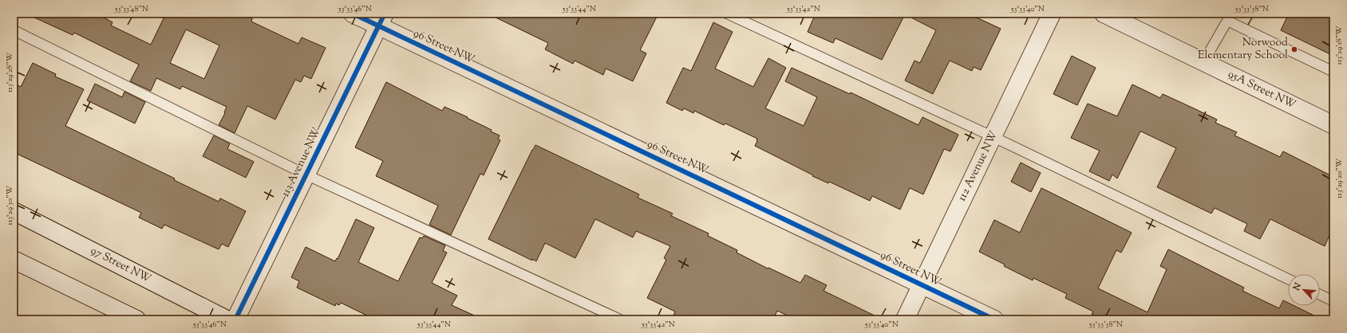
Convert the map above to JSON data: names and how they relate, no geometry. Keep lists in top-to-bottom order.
{
  "streets": {
    "street": [
      "96 Street NW",
      "95A Street NW",
      "113 Avenue NW",
      "112 Avenue NW",
      "97 Street NW"
    ]
  },
  "crossings": [
    ["96 Street NW", "113 Avenue NW"],
    ["96 Street NW", "112 Avenue NW"]
  ],
  "places": ["Norwood Elementary School"],
  "north": "top left",
  "coordinates": [
    "53°33'48\"N",
    "53°33'46\"N",
    "53°33'44\"N",
    "53°33'42\"N",
    "53°33'40\"N",
    "53°33'38\"N",
    "113°29'18\"W",
    "113°29'28\"W",
    "113°29'20\"W",
    "113°29'30\"W"
  ]
}
